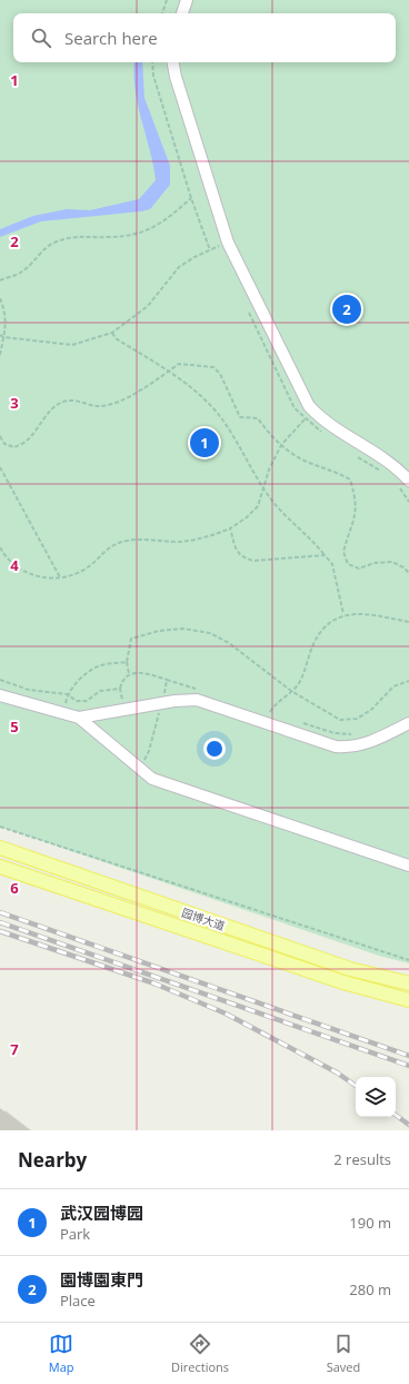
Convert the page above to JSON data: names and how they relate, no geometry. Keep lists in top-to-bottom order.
{
  "streets": {
    "main road": ["园博大道"]
  },
  "page": {
    "search": "Search here",
    "pins": ["2", "1"],
    "heading": ["Nearby", "2 results"],
    "list": [
      {
        "mark": "1",
        "name": "武汉园博园",
        "note": "Park",
        "value": "190 m"
      },
      {
        "mark": "2",
        "name": "園博園東門",
        "note": "Place",
        "value": "280 m"
      }
    ],
    "nav": ["Map", "Directions", "Saved"]
  },
  "grid": {
    "rows": [
      "1",
      "2",
      "3",
      "4",
      "5",
      "6",
      "7"
    ]
  }
}
